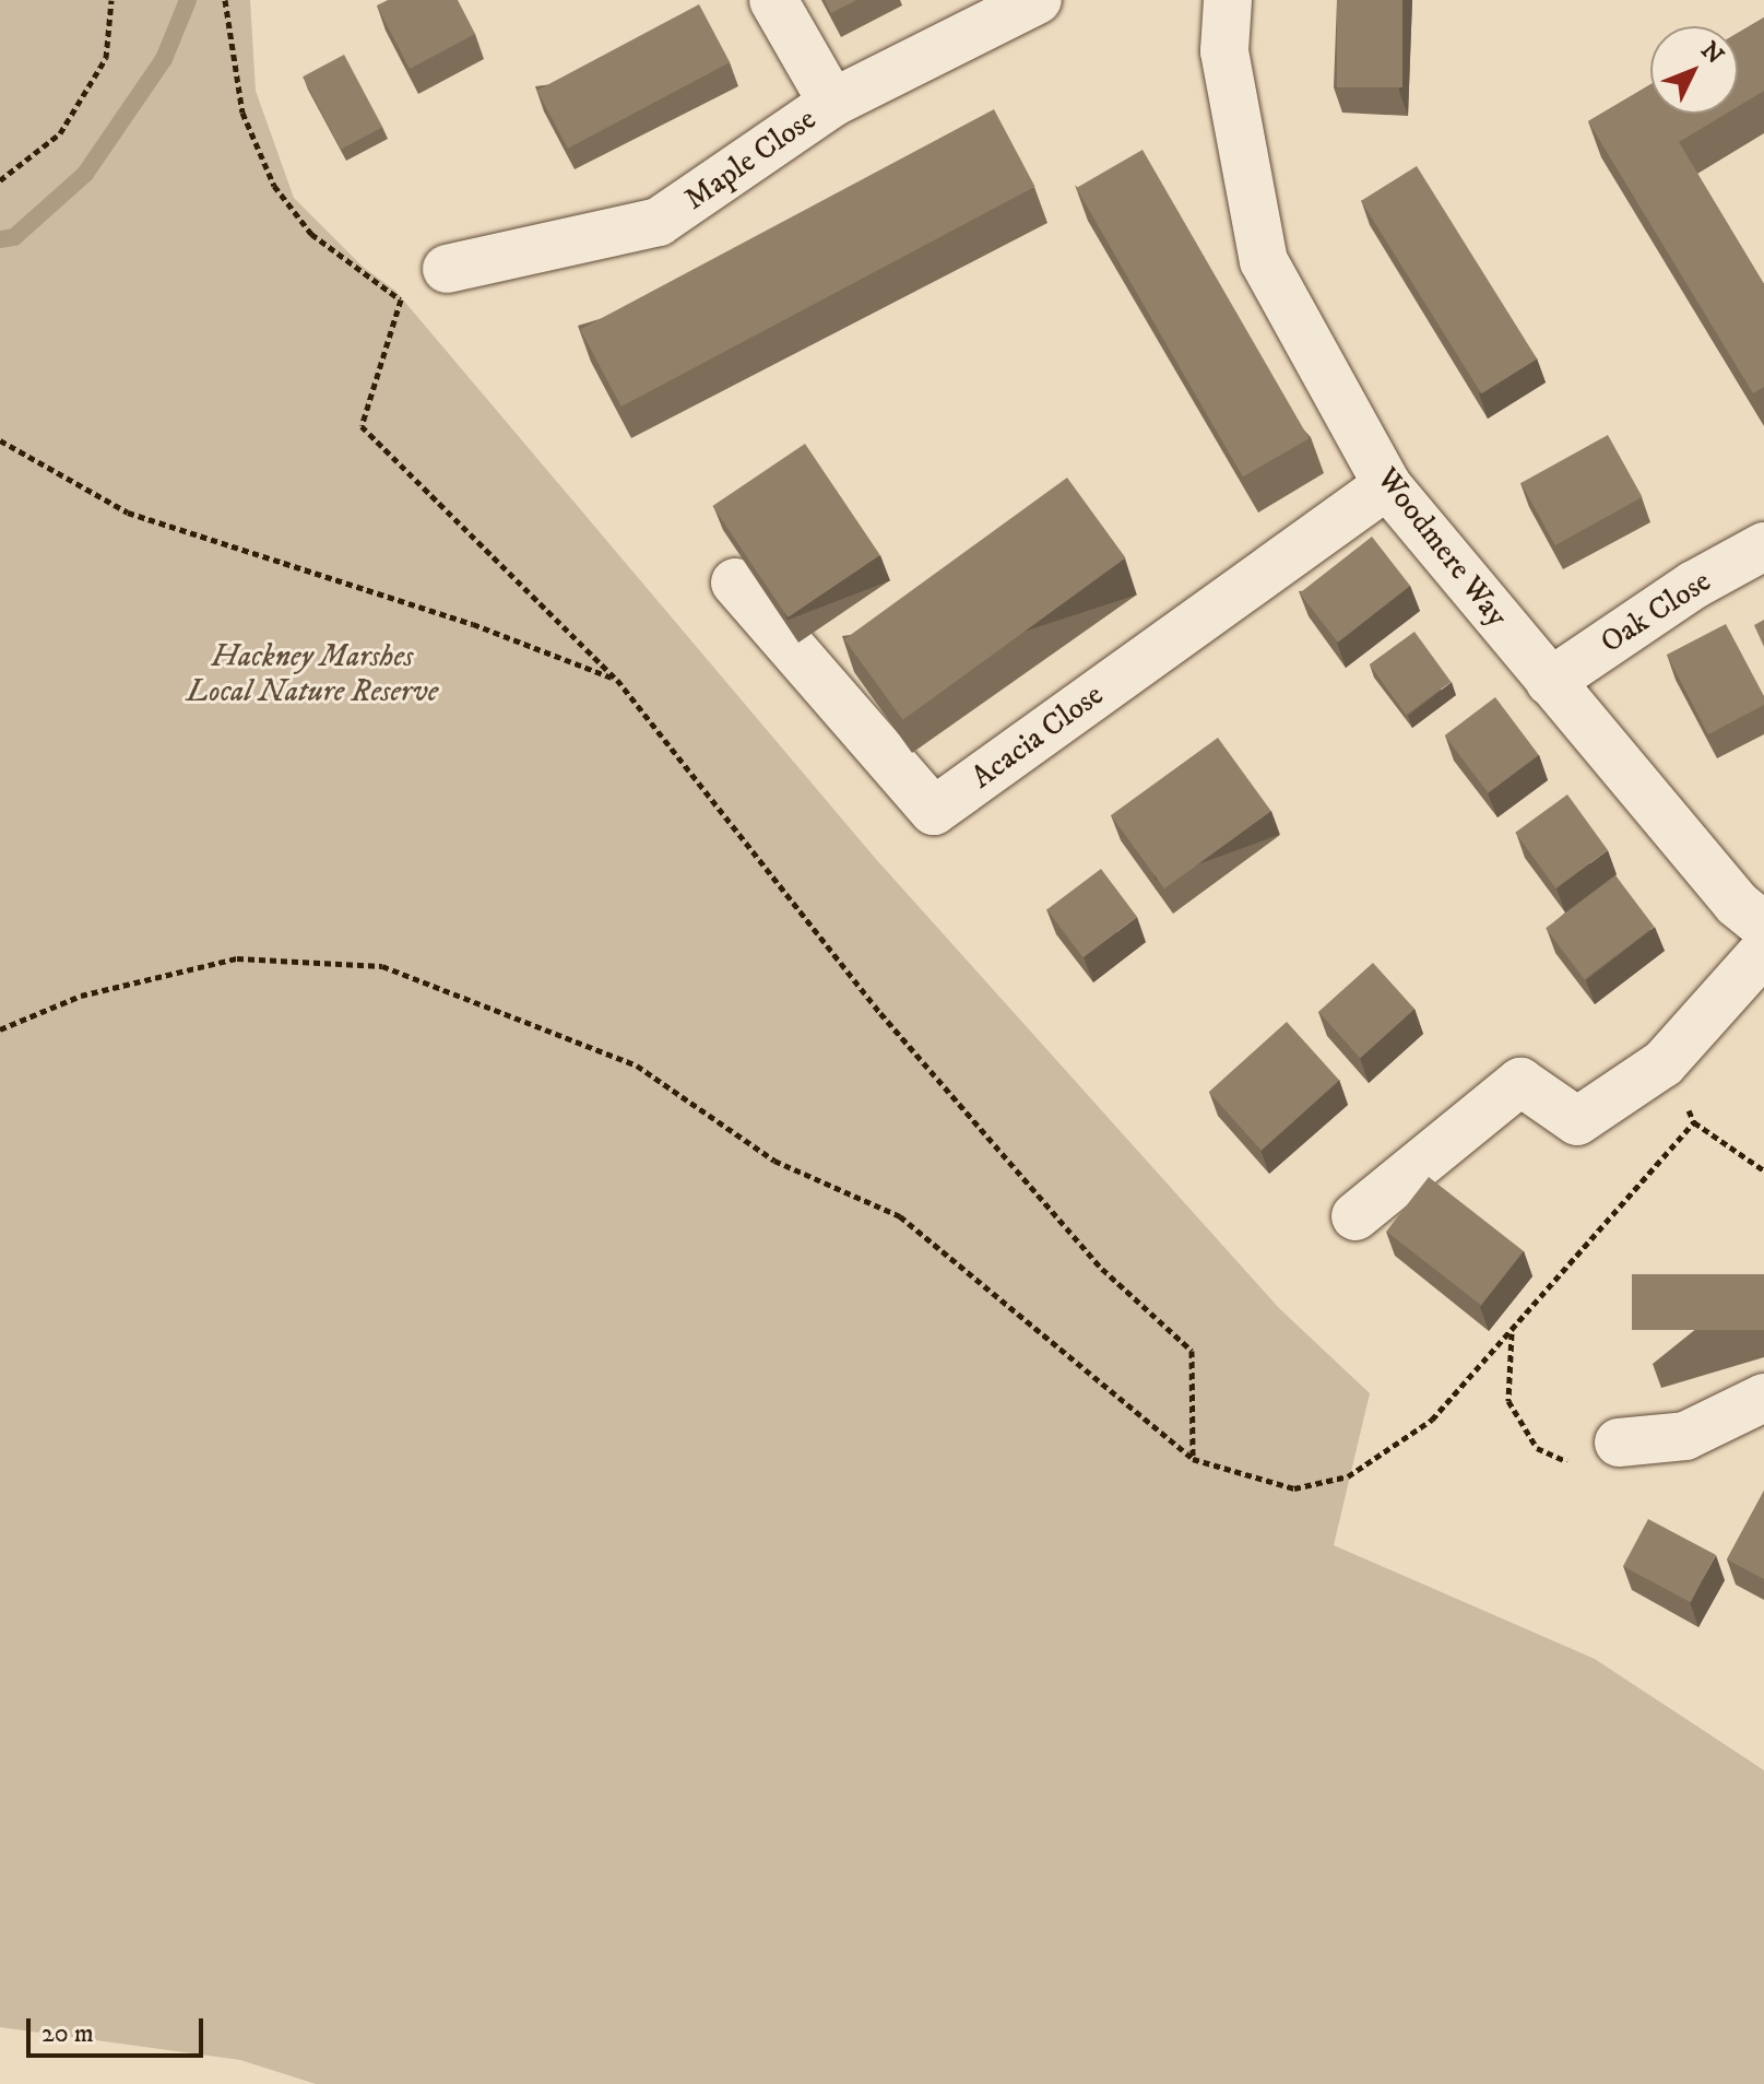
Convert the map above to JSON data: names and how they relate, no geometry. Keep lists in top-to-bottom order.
{
  "streets": {
    "street": [
      "Maple Close",
      "Woodmere Way",
      "Oak Close",
      "Acacia Close"
    ]
  },
  "crossings": [
    ["Woodmere Way", "Oak Close"],
    ["Woodmere Way", "Acacia Close"]
  ],
  "parks": ["Hackney Marshes Local Nature Reserve"],
  "scale_bar": "20 m",
  "north": "top right"
}
